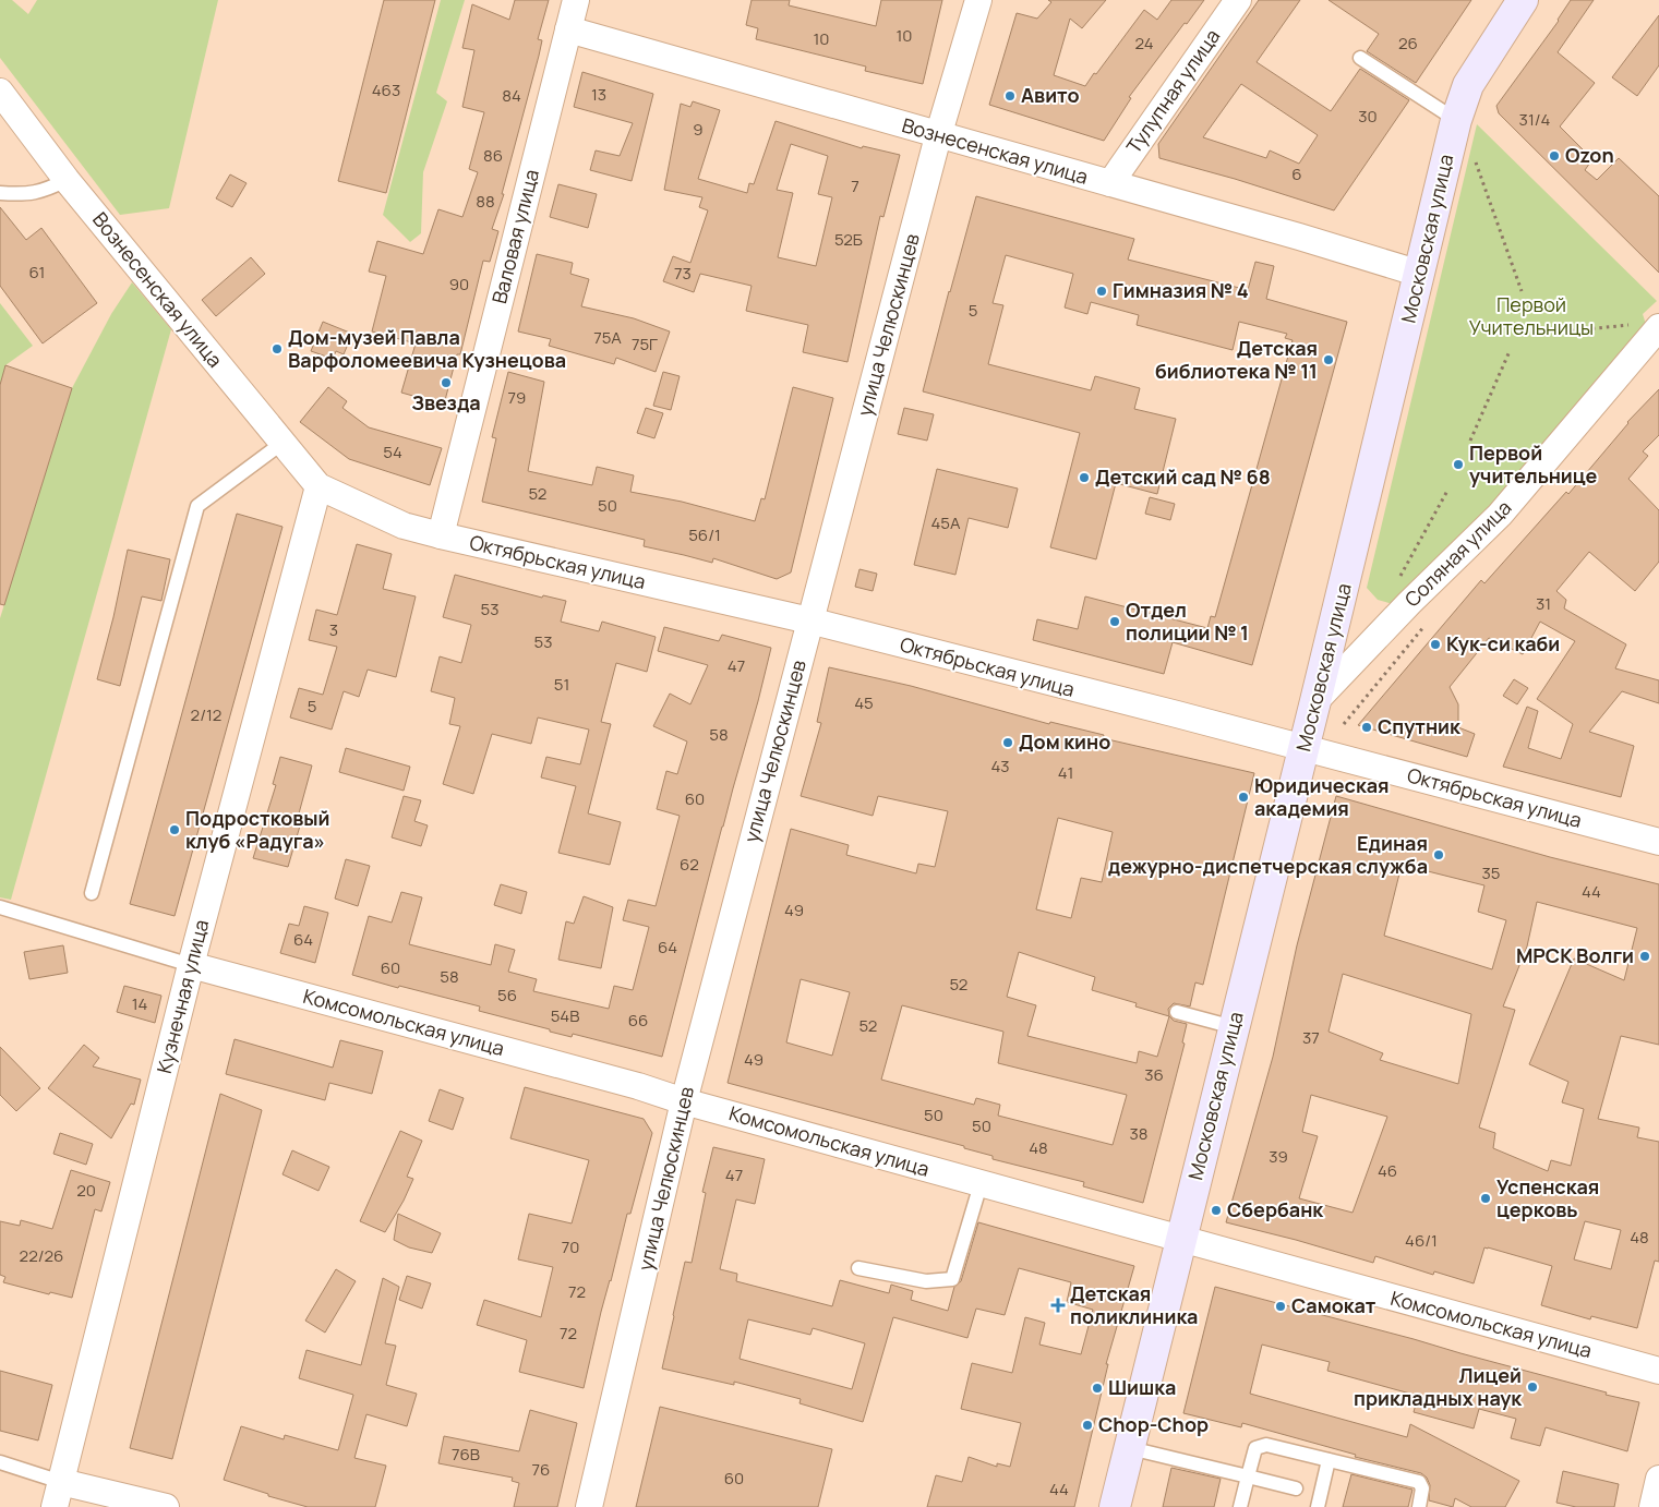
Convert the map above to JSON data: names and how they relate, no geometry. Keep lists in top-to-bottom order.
{
  "streets": {
    "main road": ["Московская улица"],
    "street": [
      "Тулупная улица",
      "Вознесенская улица",
      "Валовая улица",
      "улица Челюскинцев",
      "Соляная улица",
      "Октябрьская улица",
      "Кузнечная улица",
      "Комсомольская улица"
    ]
  },
  "crossings": [
    ["Тулупная улица", "Вознесенская улица"],
    ["Вознесенская улица", "Валовая улица"],
    ["Вознесенская улица", "Московская улица"],
    ["Вознесенская улица", "улица Челюскинцев"],
    ["Вознесенская улица", "Октябрьская улица"],
    ["Вознесенская улица", "Кузнечная улица"],
    ["Валовая улица", "Октябрьская улица"],
    ["Московская улица", "Соляная улица"],
    ["Московская улица", "Октябрьская улица"],
    ["Московская улица", "Комсомольская улица"],
    ["улица Челюскинцев", "Октябрьская улица"],
    ["улица Челюскинцев", "Комсомольская улица"],
    ["Октябрьская улица", "Кузнечная улица"],
    ["Кузнечная улица", "Комсомольская улица"]
  ],
  "parks": ["Первой Учительницы"],
  "places": {
    "other": [
      "Авито",
      "Ozon",
      "Гимназия № 4",
      "Дом-музей Павла Варфоломеевича Кузнецова",
      "Детская библиотека № 11",
      "Звезда",
      "Первой учительнице",
      "Детский сад № 68",
      "Отдел полиции № 1",
      "Кук-си каби",
      "Спутник",
      "Дом кино",
      "Юридическая академия",
      "Подростковый клуб «Радуга»",
      "Единая дежурно-диспетчерская служба",
      "МРСК Волги",
      "Успенская церковь",
      "Сбербанк",
      "Самокат",
      "Лицей прикладных наук",
      "Шишка",
      "Chop-Chop"
    ],
    "health": ["Детская поликлиника"]
  },
  "house_numbers": [
    "10",
    "10",
    "24",
    "26",
    "463",
    "13",
    "84",
    "30",
    "31/4",
    "9",
    "86",
    "6",
    "7",
    "88",
    "52Б",
    "61",
    "73",
    "90",
    "5",
    "75А",
    "75Г",
    "79",
    "54",
    "52",
    "50",
    "45А",
    "56/1",
    "31",
    "53",
    "3",
    "53",
    "47",
    "51",
    "45",
    "5",
    "2/12",
    "58",
    "43",
    "41",
    "60",
    "62",
    "35",
    "44",
    "49",
    "64",
    "64",
    "60",
    "58",
    "52",
    "56",
    "14",
    "54В",
    "66",
    "52",
    "37",
    "49",
    "36",
    "50",
    "50",
    "38",
    "48",
    "39",
    "46",
    "47",
    "20",
    "48",
    "46/1",
    "70",
    "22/26",
    "72",
    "72",
    "76В",
    "76",
    "60",
    "44"
  ]
}
